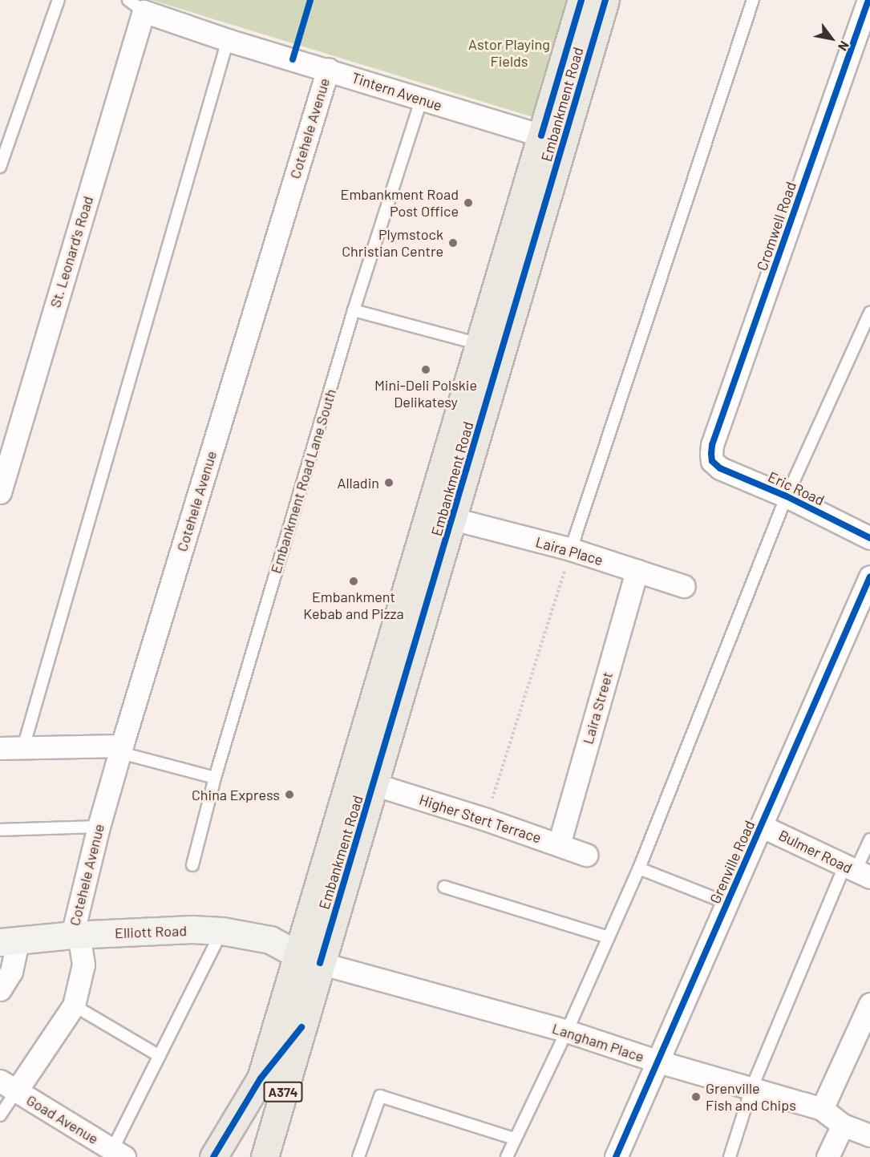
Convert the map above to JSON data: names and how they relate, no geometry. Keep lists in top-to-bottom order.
{
  "streets": {
    "main road": ["Embankment Road", "A374"],
    "street": [
      "Tintern Avenue",
      "Cotehele Avenue",
      "Cromwell Road",
      "St. Leonard's Road",
      "Eric Road",
      "Laira Place",
      "Laira Street",
      "Higher Stert Terrace",
      "Bulmer Road",
      "Grenville Road",
      "Elliott Road",
      "Langham Place",
      "Goad Avenue"
    ],
    "lane": ["Embankment Road Lane South"]
  },
  "crossings": [
    ["Tintern Avenue", "Embankment Road"],
    ["Tintern Avenue", "Cotehele Avenue"],
    ["Tintern Avenue", "St. Leonard's Road"],
    ["Tintern Avenue", "Embankment Road Lane South"],
    ["Embankment Road", "Laira Place"],
    ["Embankment Road", "Higher Stert Terrace"],
    ["Embankment Road", "Elliott Road"],
    ["Embankment Road", "Langham Place"],
    ["Embankment Road", "A374"],
    ["Cotehele Avenue", "Elliott Road"],
    ["Cromwell Road", "Eric Road"],
    ["Laira Place", "Laira Street"],
    ["Laira Street", "Higher Stert Terrace"],
    ["Bulmer Road", "Grenville Road"],
    ["Grenville Road", "Langham Place"],
    ["Elliott Road", "Langham Place"]
  ],
  "parks": ["Astor Playing Fields"],
  "places": [
    "Embankment Road Post Office",
    "Plymstock Christian Centre",
    "Mini-Deli Polskie Delikatesy",
    "Alladin",
    "Embankment Kebab and Pizza",
    "China Express",
    "Grenville Fish and Chips"
  ],
  "north": "bottom right"
}
